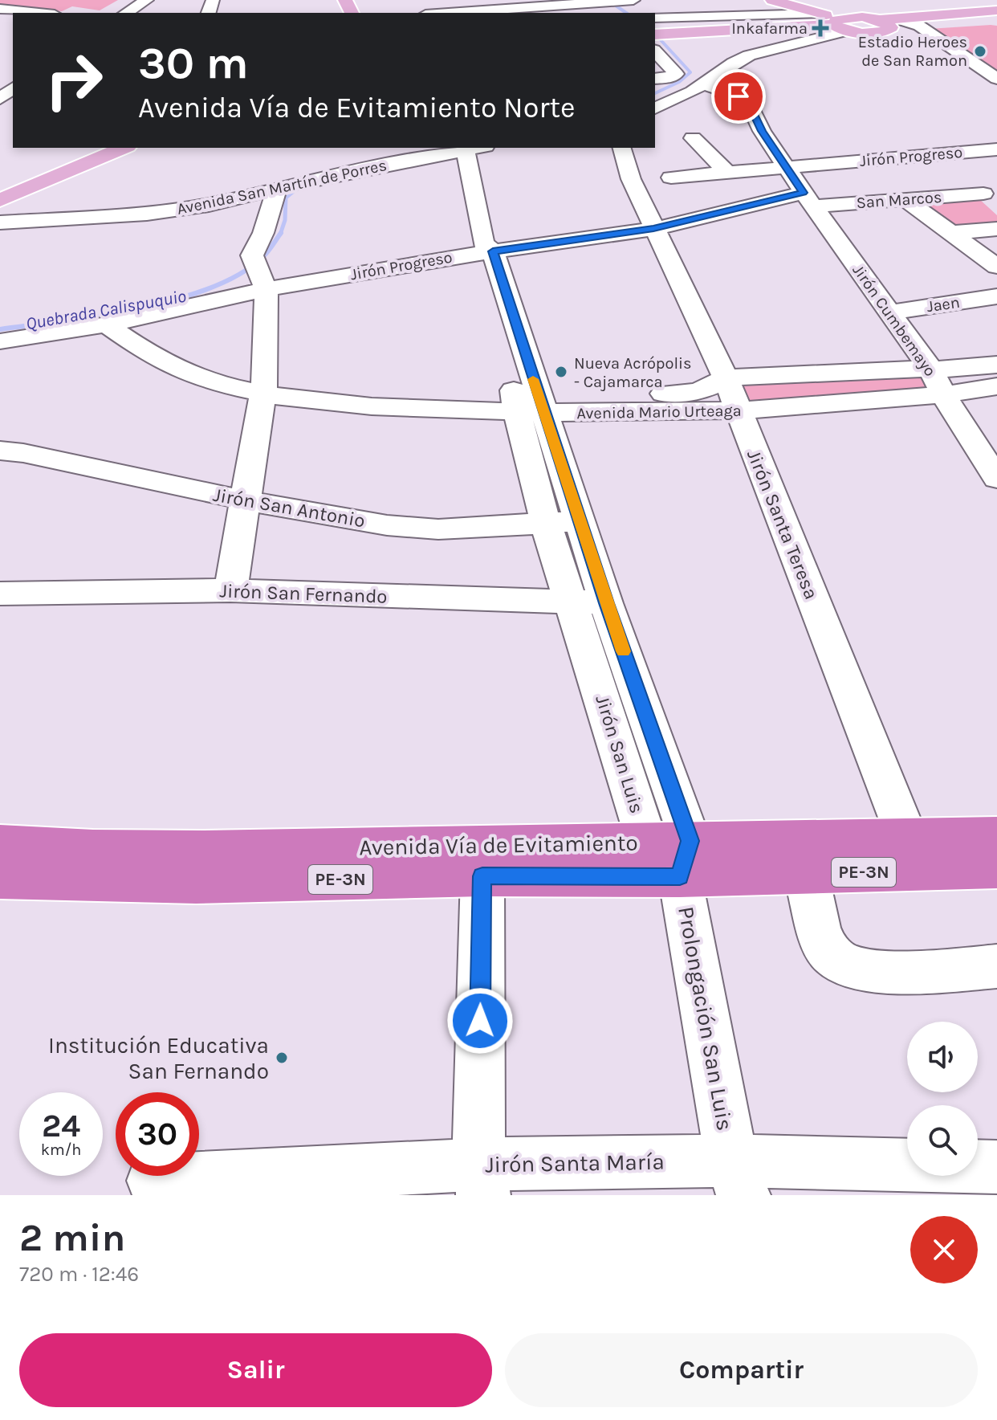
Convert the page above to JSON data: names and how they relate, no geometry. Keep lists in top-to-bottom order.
{
  "streets": {
    "highway": ["Avenida Vía de Evitamiento", "PE-3N"],
    "street": [
      "Jirón Progreso",
      "Avenida San Martín de Porres",
      "San Marcos",
      "Jaen",
      "Jirón Cumbemayo",
      "Avenida Mario Urteaga",
      "Jirón San Antonio",
      "Jirón Santa Teresa",
      "Jirón San Fernando",
      "Jirón San Luis",
      "Prolongación San Luis",
      "Jirón Santa María"
    ]
  },
  "crossings": [
    ["Jirón Progreso", "San Marcos"],
    ["Jirón Progreso", "Jirón Cumbemayo"],
    ["Jirón Progreso", "Avenida Mario Urteaga"],
    ["Jirón Progreso", "Jirón Santa Teresa"],
    ["Jirón Progreso", "Jirón San Luis"],
    ["Avenida San Martín de Porres", "Jirón San Luis"],
    ["San Marcos", "Jirón Cumbemayo"],
    ["Jaen", "Jirón Cumbemayo"],
    ["Jirón Cumbemayo", "Avenida Mario Urteaga"],
    ["Avenida Mario Urteaga", "Jirón Santa Teresa"],
    ["Avenida Mario Urteaga", "Jirón San Luis"],
    ["Jirón San Antonio", "Jirón San Luis"],
    ["Jirón Santa Teresa", "PE-3N"],
    ["Jirón San Fernando", "Jirón San Luis"],
    ["Jirón San Luis", "Avenida Vía de Evitamiento"],
    ["Jirón San Luis", "PE-3N"],
    ["Jirón San Luis", "Prolongación San Luis"],
    ["Avenida Vía de Evitamiento", "PE-3N"],
    ["Avenida Vía de Evitamiento", "Prolongación San Luis"],
    ["PE-3N", "Prolongación San Luis"],
    ["Prolongación San Luis", "Jirón Santa María"]
  ],
  "water": ["Quebrada Calispuquio"],
  "places": {
    "health": ["Inkafarma"],
    "other": ["Estadio Heroes de San Ramon", "Nueva Acrópolis - Cajamarca", "Institución Educativa San Fernando"]
  },
  "page": {
    "turn": ["30 m", "Avenida Vía de Evitamiento Norte"],
    "speed": "24 km/h",
    "limit": "30",
    "heading": ["2 min", "720 m · 12:46"],
    "buttons": ["Salir", "Compartir"]
  }
}
